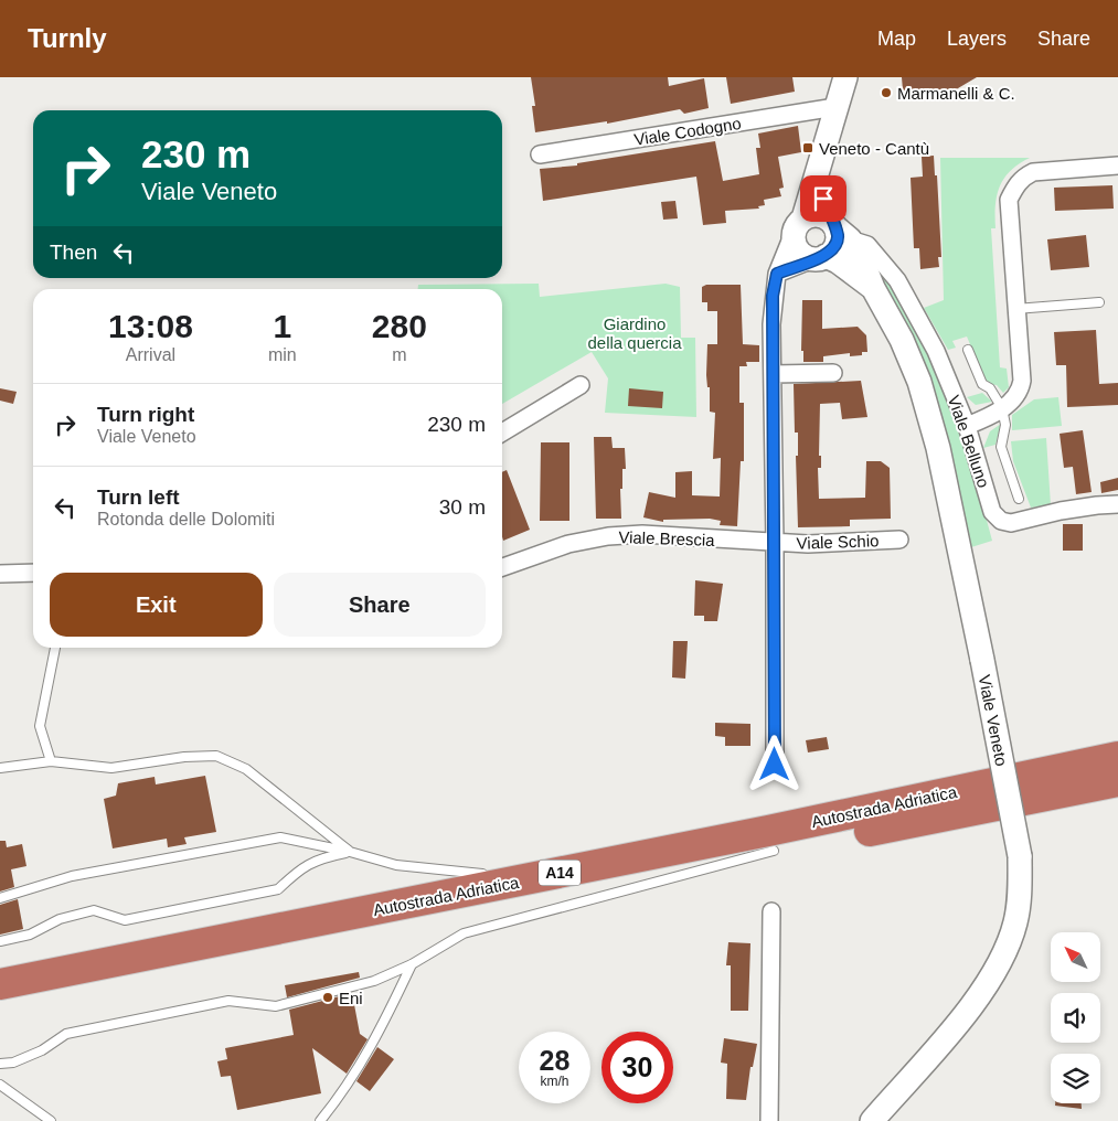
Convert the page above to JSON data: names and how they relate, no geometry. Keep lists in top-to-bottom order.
{
  "streets": {
    "highway": ["Autostrada Adriatica", "A14"],
    "main road": ["Viale Veneto"],
    "street": [
      "Viale Codogno",
      "Viale Belluno",
      "Viale Brescia",
      "Viale Schio"
    ]
  },
  "crossings": [
    ["Viale Codogno", "Viale Veneto"],
    ["Viale Belluno", "Viale Veneto"],
    ["Viale Brescia", "Viale Schio"],
    ["Viale Brescia", "Viale Veneto"],
    ["Viale Schio", "Viale Veneto"]
  ],
  "parks": ["Giardino della quercia"],
  "places": {
    "other": ["Marmanelli & C.", "Eni"],
    "transit": ["Veneto - Cantù"]
  },
  "north": "top left",
  "page": {
    "header": "Turnly",
    "nav": ["Map", "Layers", "Share"],
    "turn": ["230 m", "Viale Veneto"],
    "then": "Then",
    "eta": [
      "13:08",
      "Arrival",
      "1",
      "min",
      "280",
      "m"
    ],
    "list": [
      {
        "name": "Turn right",
        "note": "Viale Veneto",
        "value": "230 m"
      },
      {
        "name": "Turn left",
        "note": "Rotonda delle Dolomiti",
        "value": "30 m"
      }
    ],
    "buttons": ["Exit", "Share"],
    "speed": "28 km/h",
    "limit": "30"
  }
}
